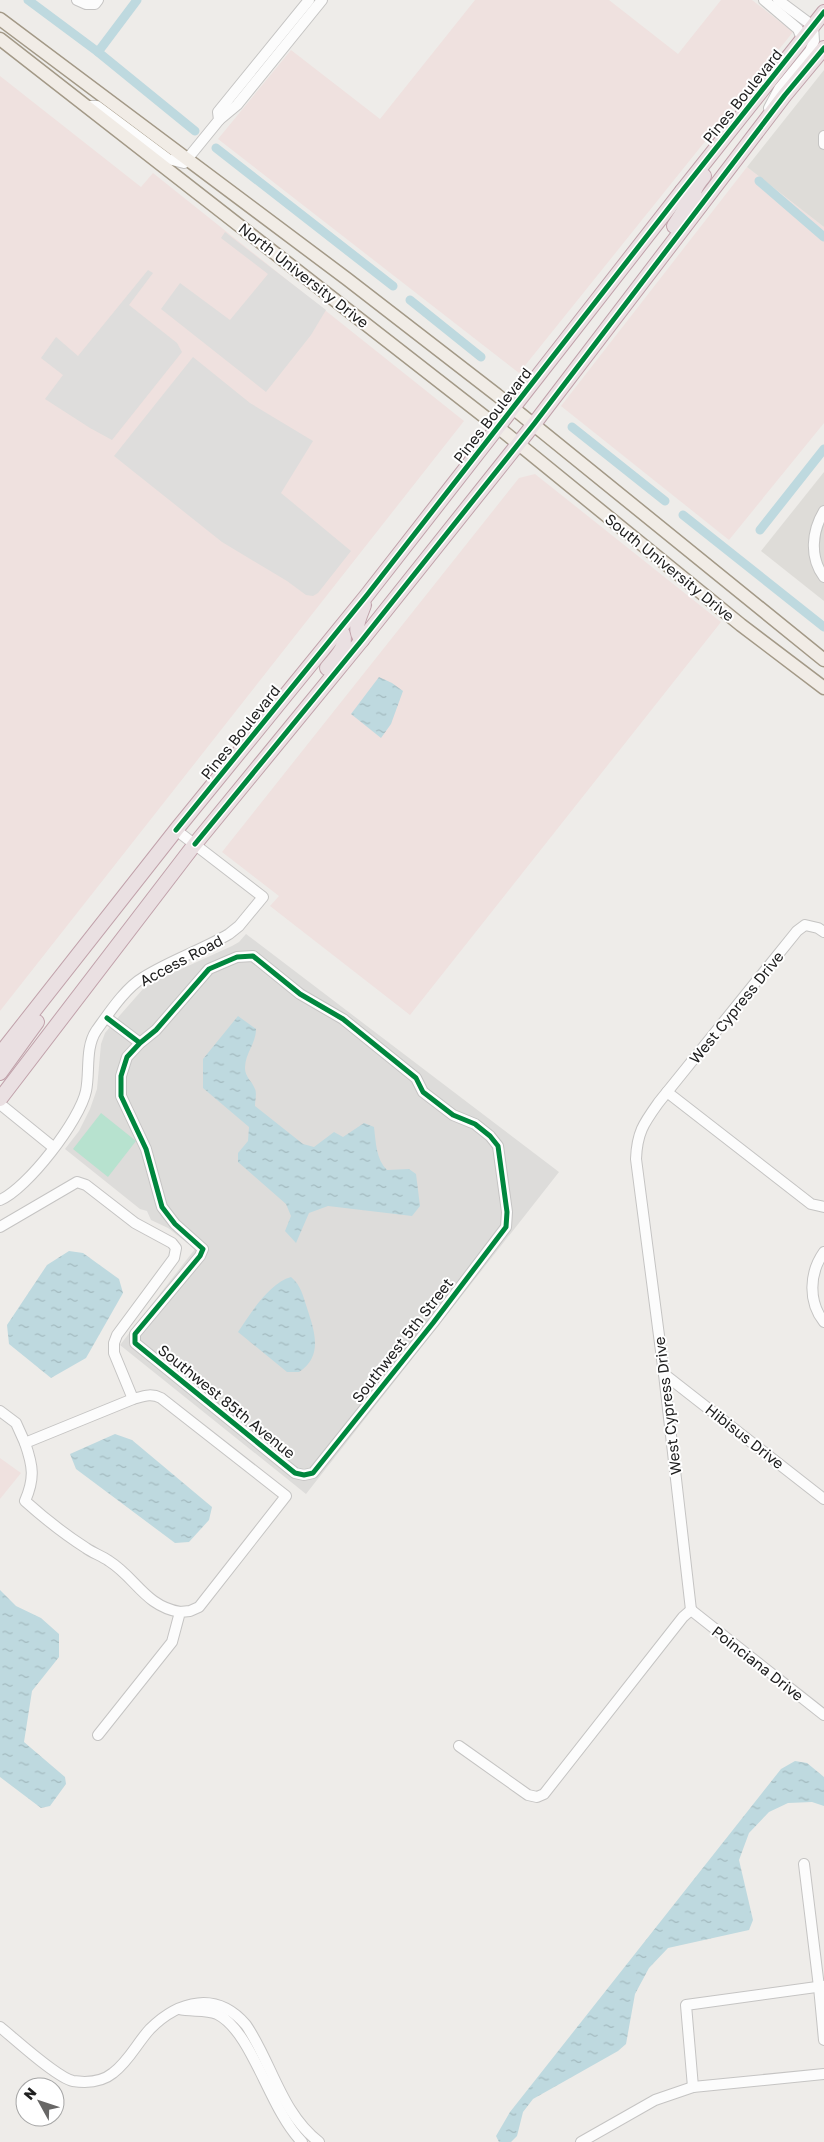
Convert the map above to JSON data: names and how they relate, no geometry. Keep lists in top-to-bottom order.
{
  "streets": {
    "highway": ["Pines Boulevard"],
    "main road": ["North University Drive", "South University Drive"],
    "street": [
      "Access Road",
      "West Cypress Drive",
      "Southwest 5th Street",
      "Southwest 85th Avenue",
      "Hibisus Drive",
      "Poinciana Drive"
    ]
  },
  "crossings": [
    ["Pines Boulevard", "North University Drive"],
    ["North University Drive", "South University Drive"],
    ["West Cypress Drive", "Hibisus Drive"],
    ["West Cypress Drive", "Poinciana Drive"],
    ["Southwest 5th Street", "Southwest 85th Avenue"]
  ],
  "north": "top left"
}
